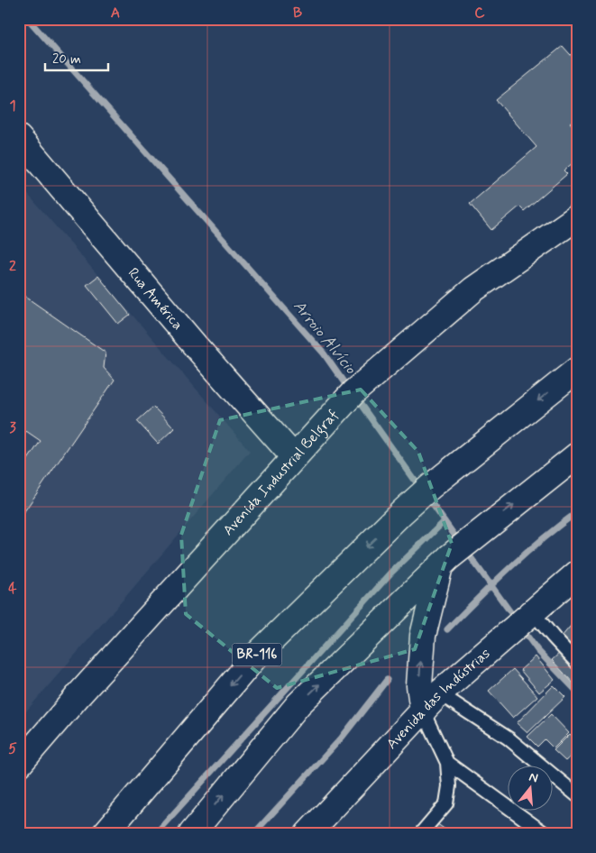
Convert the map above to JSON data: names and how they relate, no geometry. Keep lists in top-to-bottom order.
{
  "streets": {
    "main road": [
      "Rua América",
      "Avenida Industrial Belgraf",
      "BR-116",
      "Avenida das Indústrias"
    ]
  },
  "crossings": [
    ["Rua América", "Avenida Industrial Belgraf"]
  ],
  "water": ["Arroio Alvício"],
  "scale_bar": "20 m",
  "north": "top",
  "grid": {
    "columns": ["A", "B", "C"],
    "rows": [
      "1",
      "2",
      "3",
      "4",
      "5"
    ]
  }
}
